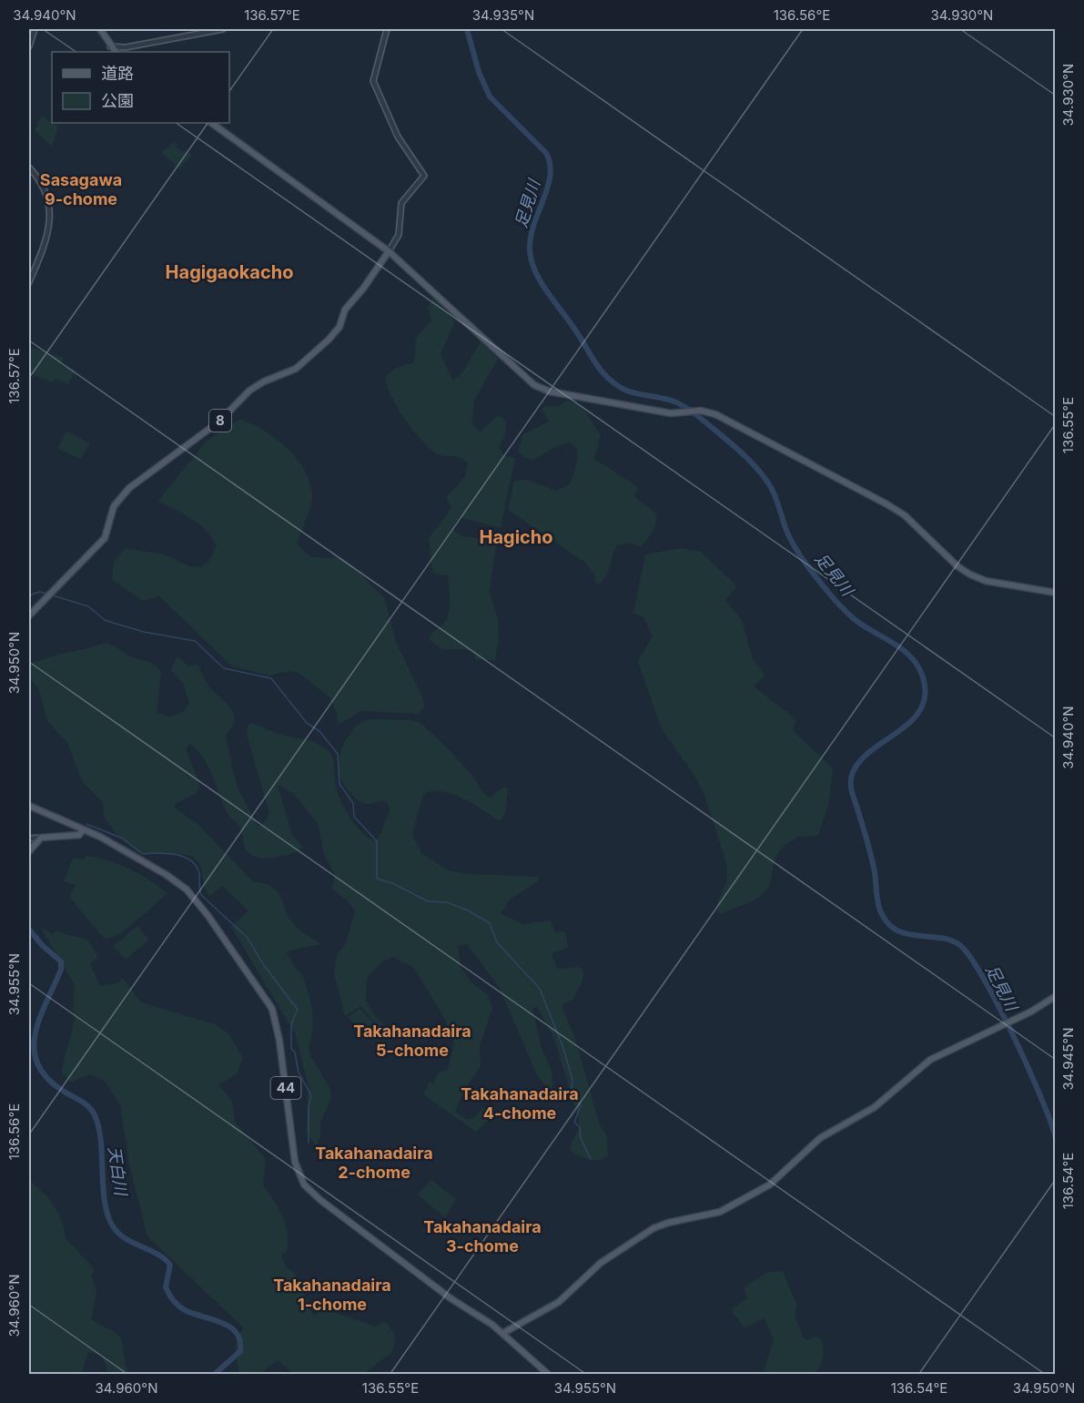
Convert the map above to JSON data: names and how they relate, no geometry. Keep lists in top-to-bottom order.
{
  "streets": {
    "main road": ["8", "44"]
  },
  "districts": [
    "Sasagawa 9-chome",
    "Hagigaokacho",
    "Hagicho",
    "Takahanadaira 5-chome",
    "Takahanadaira 4-chome",
    "Takahanadaira 2-chome",
    "Takahanadaira 3-chome",
    "Takahanadaira 1-chome"
  ],
  "water": ["足見川", "天白川"],
  "legend": ["道路", "公園"],
  "coordinates": [
    "34.940°N",
    "136.57°E",
    "34.935°N",
    "136.56°E",
    "34.930°N",
    "136.55°E",
    "34.950°N",
    "34.955°N",
    "34.945°N",
    "136.54°E",
    "34.960°N"
  ]
}
